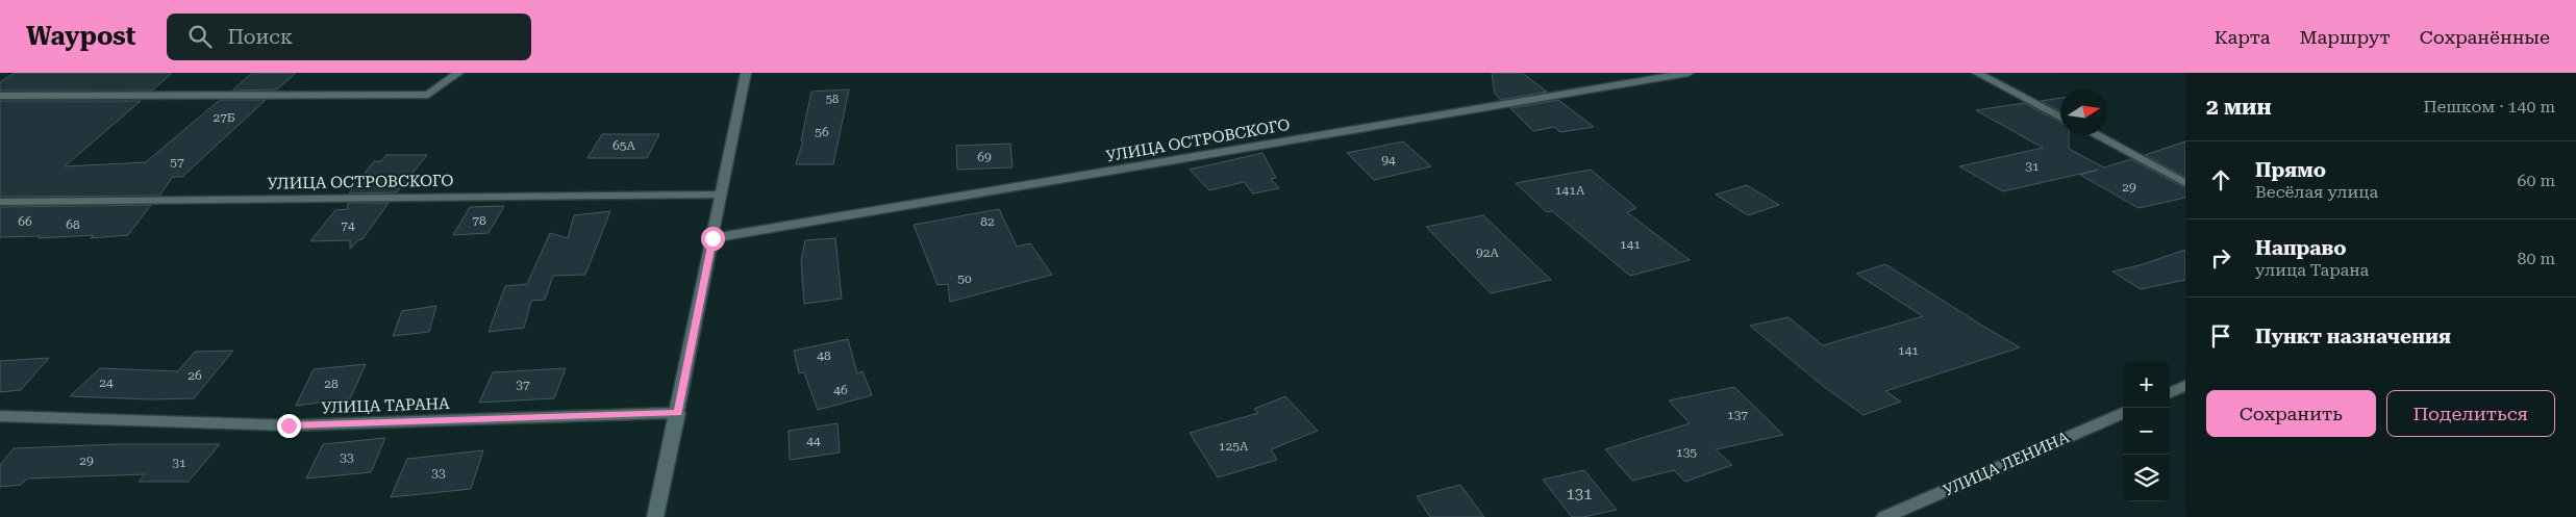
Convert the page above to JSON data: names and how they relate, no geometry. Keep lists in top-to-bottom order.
{
  "streets": {
    "street": ["УЛИЦА ОСТРОВСКОГО", "УЛИЦА ТАРАНА", "УЛИЦА ЛЕНИНА"]
  },
  "house_numbers": [
    "58",
    "27Б",
    "56",
    "65А",
    "69",
    "94",
    "57",
    "31",
    "29",
    "141А",
    "78",
    "66",
    "82",
    "68",
    "74",
    "141",
    "92А",
    "50",
    "141",
    "48",
    "26",
    "24",
    "28",
    "37",
    "46",
    "137",
    "44",
    "125А",
    "135",
    "33",
    "29",
    "31",
    "33",
    "131"
  ],
  "north": "right",
  "page": {
    "header": "Waypost",
    "search": "Поиск",
    "nav": ["Карта", "Маршрут", "Сохранённые"],
    "heading": ["2 мин", "Пешком · 140 m"],
    "list": [
      ["Прямо", "Весёлая улица", "60 m"],
      ["Направо", "улица Тарана", "80 m"],
      "Пункт назначения"
    ],
    "map_buttons": ["+", "−"],
    "buttons": ["Сохранить", "Поделиться"]
  }
}
